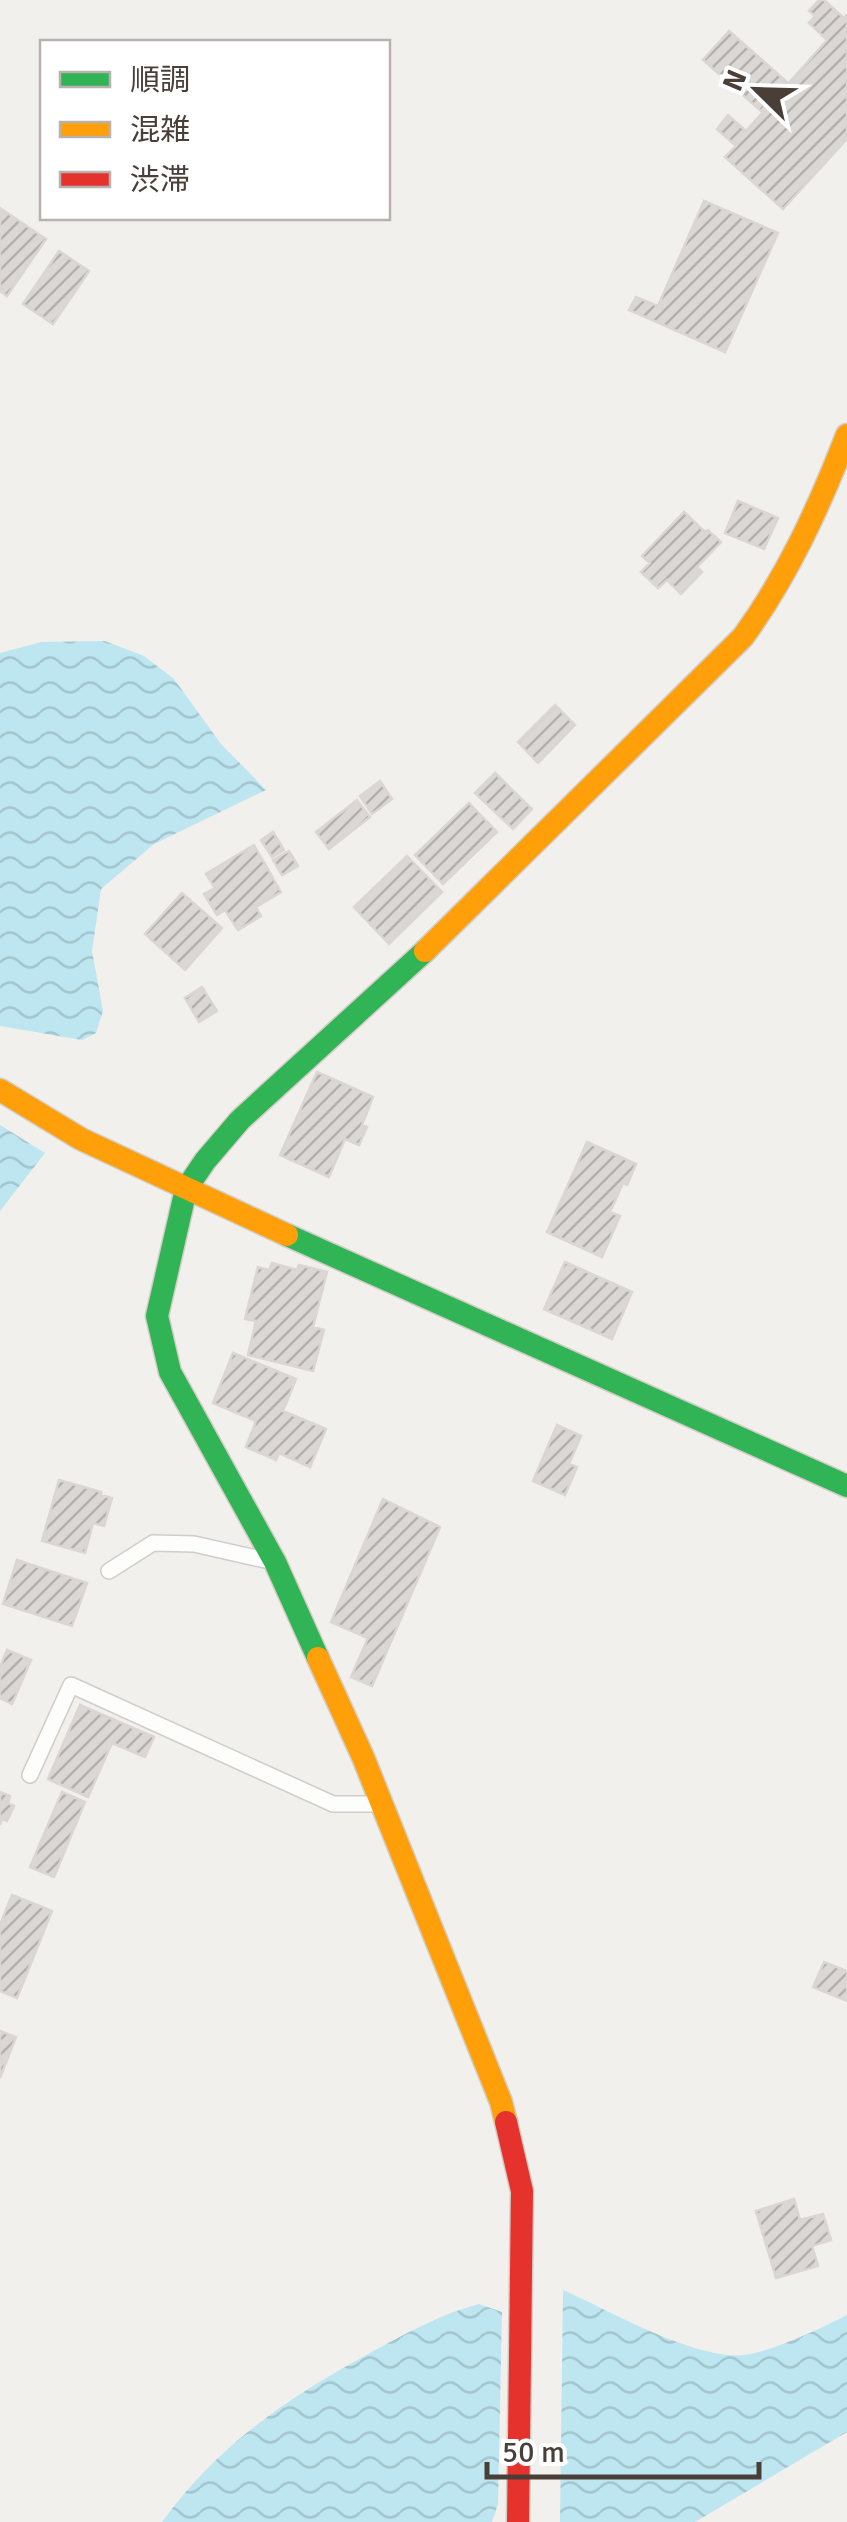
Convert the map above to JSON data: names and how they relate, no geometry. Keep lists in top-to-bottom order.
{
  "legend": ["順調", "混雑", "渋滞"],
  "scale_bar": "50 m",
  "north": "top left"
}
